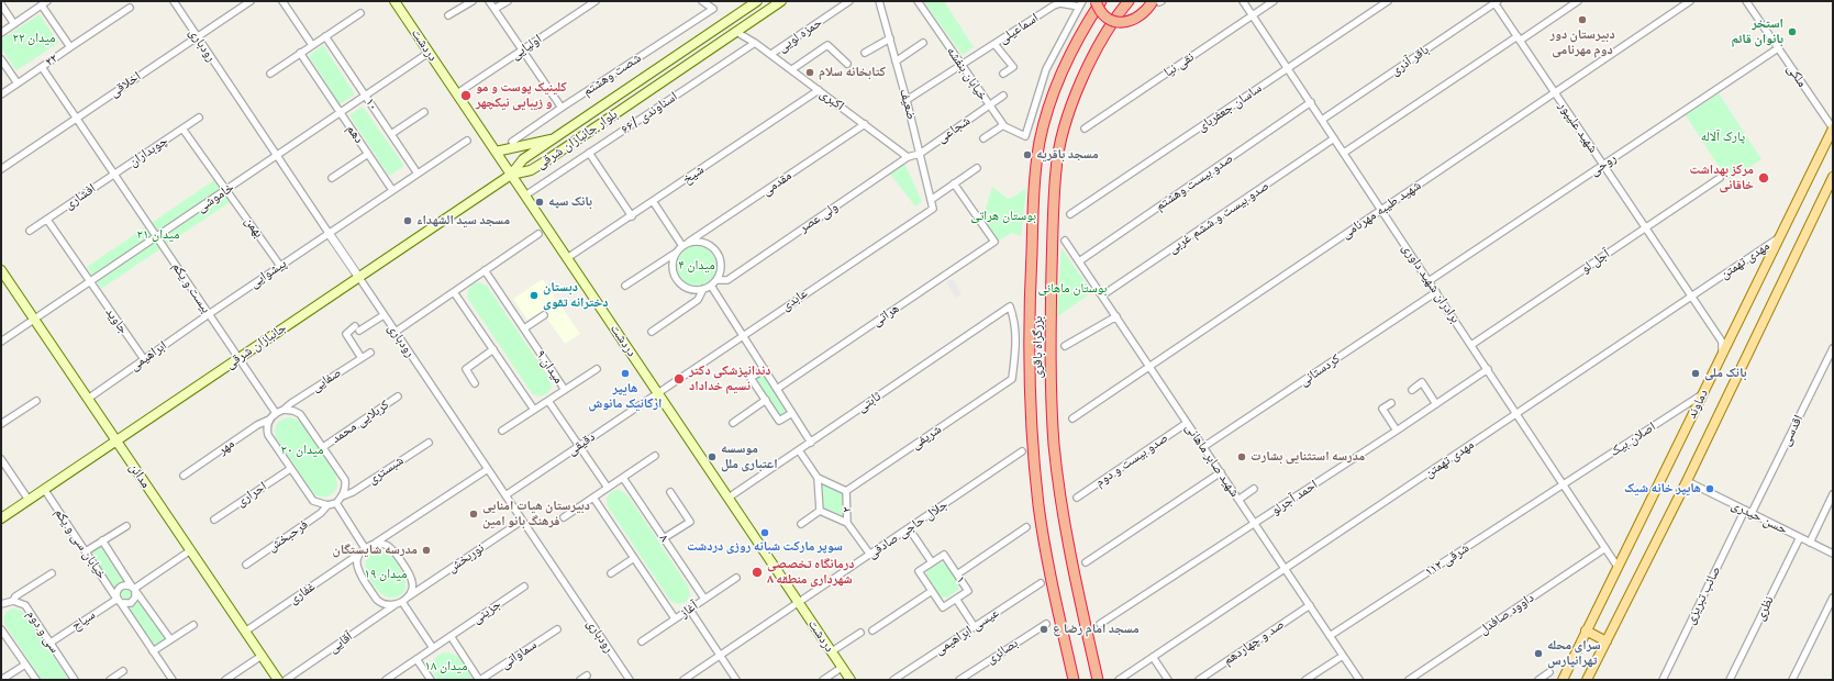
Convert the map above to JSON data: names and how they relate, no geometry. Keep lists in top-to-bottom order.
{
  "streets": {
    "highway": ["بزرگراه باقری"],
    "main road": [
      "دردشت",
      "بلوار جانبازان شرقی",
      "جانبازان شرقی",
      "دماوند",
      "مدائن"
    ],
    "street": [
      "اسماعیلی",
      "حمزه لویی",
      "رودباری",
      "اولیایی",
      "۲۲",
      "باقر آذری",
      "نقی نیا",
      "خیابان بنفشه",
      "شصت وهشتم",
      "ملکی",
      "اخلاقی",
      "اکبری",
      "۱۰",
      "ضعیف",
      "ساسان جعفربای",
      "اسناوندی /۶۶",
      "شهید علیپور",
      "شجاعی",
      "دهم",
      "چوبداران",
      "روحی",
      "شیخ",
      "صدو بیست وهشتم",
      "مقدمی",
      "افشاری",
      "خاموشی",
      "شهید طیبه مهرنامی",
      "ولی عصر",
      "صدو بیست و ششم غربی",
      "بهمن",
      "مهدی تهمتن",
      "آجل لو",
      "پیشوایی",
      "برادران شهید داوری",
      "بیست و یکم",
      "عابدی",
      "هراتی",
      "جاوید",
      "ابراهیمی",
      "میدان ۹",
      "کردستانی",
      "صفایی",
      "ثابتی",
      "کربلایی محمد",
      "اقدسی",
      "شریفی",
      "اصلان بیک",
      "دقیقی",
      "مهر",
      "صدو بیست و دوم",
      "شهید صابر ماهانی",
      "شبستری",
      "احراری",
      "احمد آجرلو",
      "۲",
      "حسن حیدری",
      "جلال حاجی صادقی",
      "فرحبخش",
      "۸",
      "خیابان سی و یکم",
      "نوربخش",
      "۱۱۲ شرقی",
      "۱",
      "غفاری",
      "صائب تبریزی",
      "نظری",
      "آغاز",
      "جزینی",
      "داوود صافدل",
      "سیاح",
      "سی و دوم",
      "عیسی ابراهیمی",
      "آقایی",
      "صد و چهاردهم",
      "بصائری",
      "سماواتی"
    ]
  },
  "crossings": [
    ["اسماعیلی", "خیابان بنفشه"],
    ["اسماعیلی", "ضعیف"],
    ["حمزه لویی", "اکبری"],
    ["رودباری", "اخلاقی"],
    ["رودباری", "خاموشی"],
    ["رودباری", "پیشوایی"],
    ["رودباری", "جانبازان شرقی"],
    ["رودباری", "دقیقی"],
    ["رودباری", "نوربخش"],
    ["دردشت", "اولیایی"],
    ["دردشت", "اسناوندی /۶۶"],
    ["دردشت", "بلوار جانبازان شرقی"],
    ["دردشت", "شیخ"],
    ["دردشت", "خاموشی"],
    ["دردشت", "عابدی"],
    ["دردشت", "جانبازان شرقی"],
    ["دردشت", "ثابتی"],
    ["دردشت", "دقیقی"],
    ["دردشت", "جلال حاجی صادقی"],
    ["۲۲", "بیست و یکم"],
    ["باقر آذری", "شهید علیپور"],
    ["باقر آذری", "برادران شهید داوری"],
    ["نقی نیا", "برادران شهید داوری"],
    ["خیابان بنفشه", "شجاعی"],
    ["ملکی", "روحی"],
    ["ملکی", "دماوند"],
    ["اخلاقی", "بیست و یکم"],
    ["اکبری", "اسناوندی /۶۶"],
    ["اکبری", "شیخ"],
    ["اکبری", "مقدمی"],
    ["اکبری", "ولی عصر"],
    ["۱۰", "خاموشی"],
    ["ضعیف", "شجاعی"],
    ["ضعیف", "ولی عصر"],
    ["ضعیف", "عابدی"],
    ["ساسان جعفربای", "برادران شهید داوری"],
    ["شهید علیپور", "روحی"],
    ["شهید علیپور", "شهید طیبه مهرنامی"],
    ["شهید علیپور", "مهدی تهمتن"],
    ["شهید علیپور", "آجل لو"],
    ["شهید علیپور", "دماوند"],
    ["شجاعی", "ولی عصر"],
    ["دهم", "خاموشی"],
    ["دهم", "پیشوایی"],
    ["بلوار جانبازان شرقی", "جانبازان شرقی"],
    ["چوبداران", "افشاری"],
    ["چوبداران", "خاموشی"],
    ["چوبداران", "بهمن"],
    ["چوبداران", "بیست و یکم"],
    ["روحی", "برادران شهید داوری"],
    ["صدو بیست وهشتم", "برادران شهید داوری"],
    ["صدو بیست وهشتم", "شهید صابر ماهانی"],
    ["مقدمی", "ولی عصر"],
    ["افشاری", "بیست و یکم"],
    ["خاموشی", "بهمن"],
    ["خاموشی", "بیست و یکم"],
    ["خاموشی", "جاوید"],
    ["خاموشی", "مدائن"],
    ["شهید طیبه مهرنامی", "برادران شهید داوری"],
    ["شهید طیبه مهرنامی", "شهید صابر ماهانی"],
    ["صدو بیست و ششم غربی", "برادران شهید داوری"],
    ["صدو بیست و ششم غربی", "شهید صابر ماهانی"],
    ["بهمن", "پیشوایی"],
    ["مهدی تهمتن", "برادران شهید داوری"],
    ["مهدی تهمتن", "دماوند"],
    ["مهدی تهمتن", "شهید صابر ماهانی"],
    ["آجل لو", "برادران شهید داوری"],
    ["پیشوایی", "بیست و یکم"],
    ["پیشوایی", "ابراهیمی"],
    ["برادران شهید داوری", "کردستانی"],
    ["برادران شهید داوری", "دماوند"],
    ["برادران شهید داوری", "اصلان بیک"],
    ["برادران شهید داوری", "احمد آجرلو"],
    ["برادران شهید داوری", "۱۱۲ شرقی"],
    ["برادران شهید داوری", "داوود صافدل"],
    ["بیست و یکم", "جانبازان شرقی"],
    ["بیست و یکم", "ابراهیمی"],
    ["بیست و یکم", "صفایی"],
    ["بیست و یکم", "مهر"],
    ["عابدی", "دقیقی"],
    ["جاوید", "ابراهیمی"],
    ["جانبازان شرقی", "مدائن"],
    ["جانبازان شرقی", "خیابان سی و یکم"],
    ["ابراهیمی", "مدائن"],
    ["کردستانی", "شهید صابر ماهانی"],
    ["صفایی", "مهر"],
    ["ثابتی", "شریفی"],
    ["دماوند", "اصلان بیک"],
    ["دماوند", "حسن حیدری"],
    ["اقدسی", "حسن حیدری"],
    ["شریفی", "۲"],
    ["اصلان بیک", "۱۱۲ شرقی"],
    ["صدو بیست و دوم", "شهید صابر ماهانی"],
    ["شهید صابر ماهانی", "احمد آجرلو"],
    ["شهید صابر ماهانی", "۱۱۲ شرقی"],
    ["شهید صابر ماهانی", "صد و چهاردهم"],
    ["مدائن", "غفاری"],
    ["حسن حیدری", "صائب تبریزی"],
    ["حسن حیدری", "نظری"],
    ["۸", "آغاز"],
    ["خیابان سی و یکم", "سیاح"],
    ["نوربخش", "غفاری"],
    ["نوربخش", "آقایی"],
    ["غفاری", "آقایی"],
    ["سیاح", "سی و دوم"]
  ],
  "parks": [
    "میدان ۲۲",
    "پارک آلاله",
    "بوستان هراتی",
    "میدان ۲۱",
    "میدان ۴",
    "بوستان ماهانی",
    "میدان ۲۰",
    "میدان ۱۹",
    "میدان ۱۸"
  ],
  "places": [
    "دبیرستان دور دوم مهرنامی",
    "استخر بانوان قائم",
    "کتابخانه سلام",
    "کلینیک پوست و مو و زیبایی نیکچهر",
    "مسجد باقریه",
    "مرکز بهداشت خاقانی",
    "بانک سپه",
    "مسجد سید الشهداء",
    "دبستان دخترانه تقوی",
    "هایپر ارگانیک مانوش",
    "بانک ملی",
    "دندانپزشکی دکتر نسیم خداداد",
    "موسسه اعتباری ملل",
    "مدرسه استثنایی بشارت",
    "هایپر خانه شیک",
    "دبیرستان هیات امنایی فرهنگ بانو امین",
    "سوپر مارکت شبانه روزی دردشت",
    "مدرسه شایستگان",
    "درمانگاه تخصصی شهرداری منطقه ۸",
    "مسجد امام رضا ع",
    "سرای محله تهرانپارس"
  ]
}
